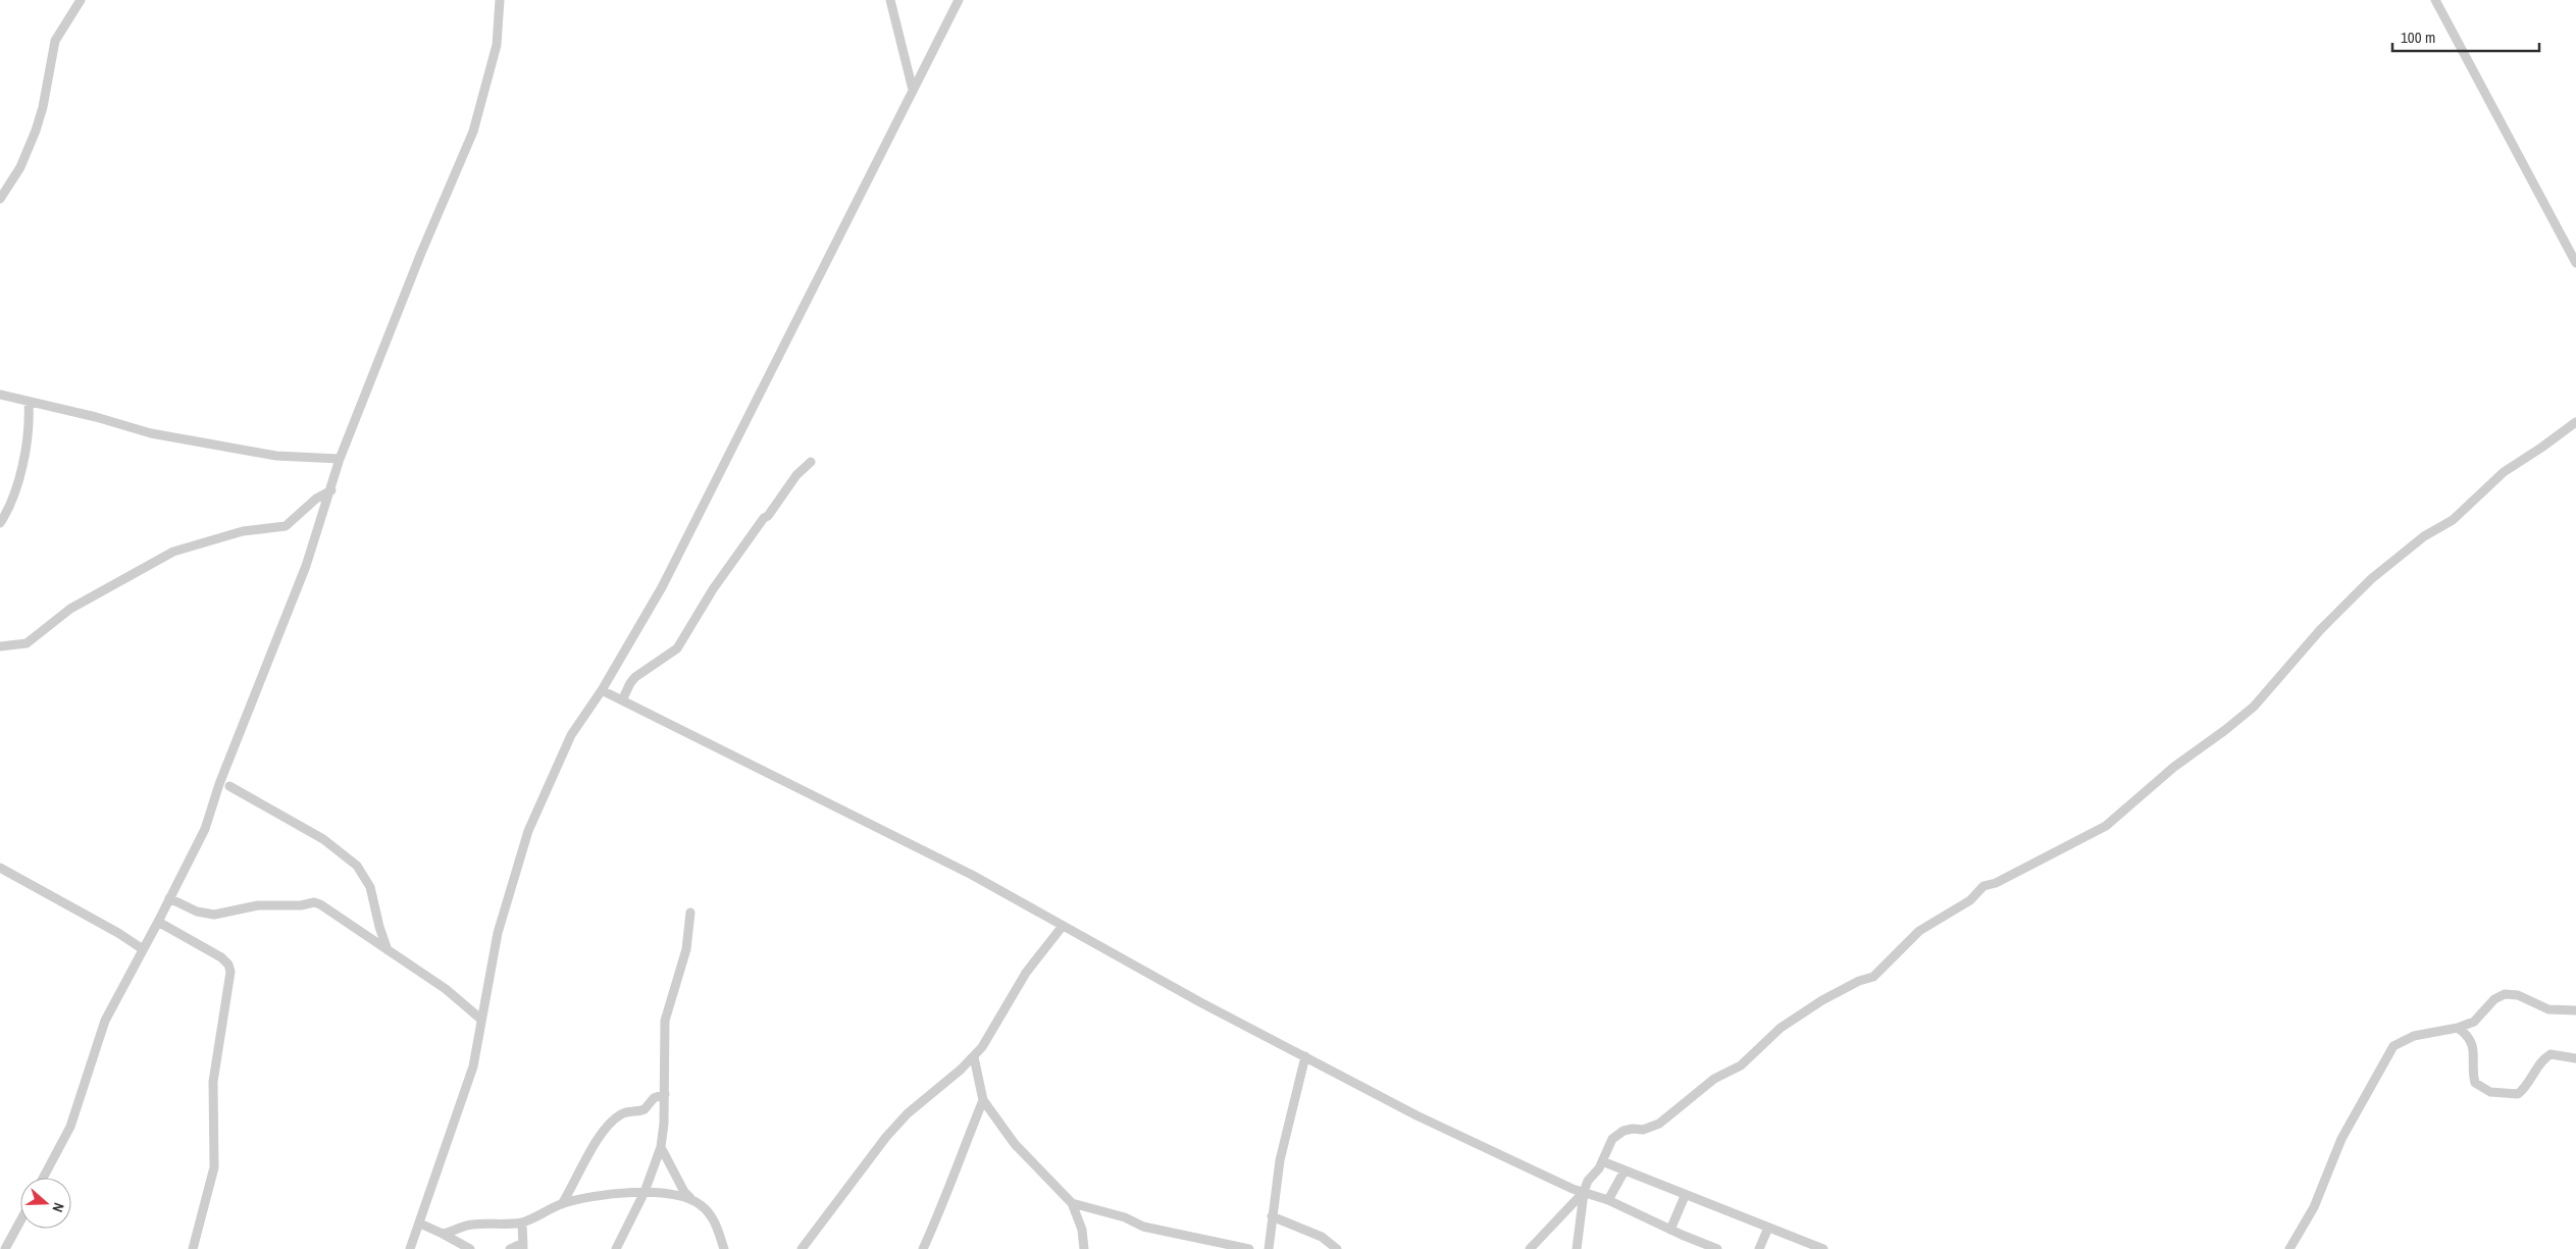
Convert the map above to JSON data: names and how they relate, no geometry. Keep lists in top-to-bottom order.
{
  "scale_bar": "100 m",
  "north": "right"
}
